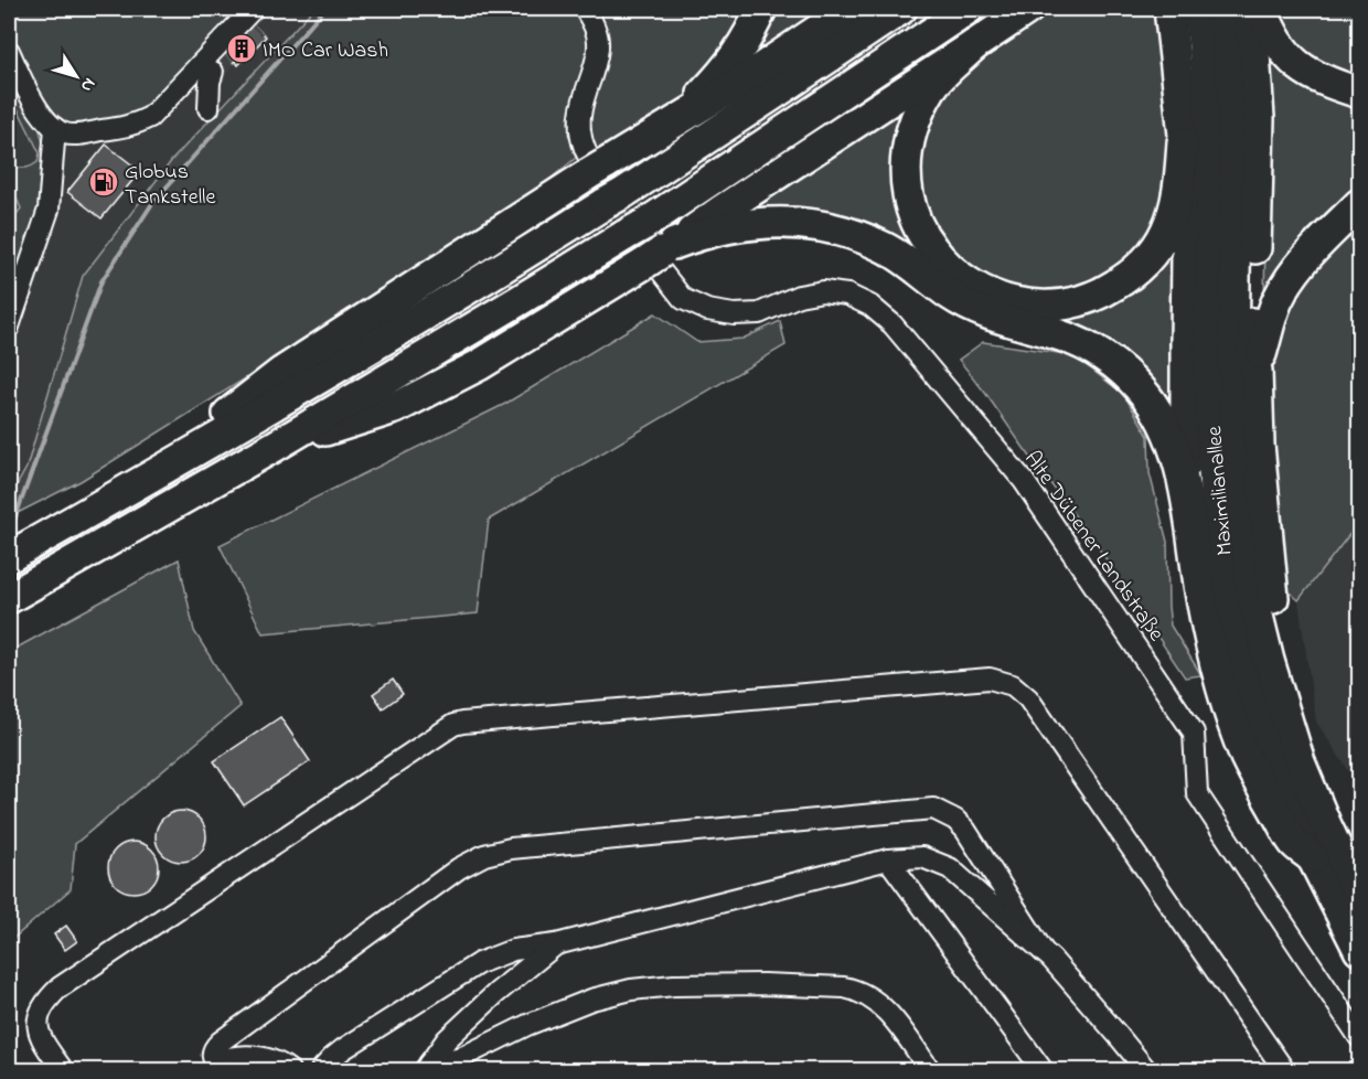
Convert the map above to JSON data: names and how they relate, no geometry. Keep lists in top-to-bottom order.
{
  "streets": {
    "highway": ["Maximilianallee"],
    "street": ["Alte Dübener Landstraße"]
  },
  "places": {
    "building": ["IMO Car Wash"],
    "fuel station": ["Globus Tankstelle"]
  },
  "north": "bottom right"
}
